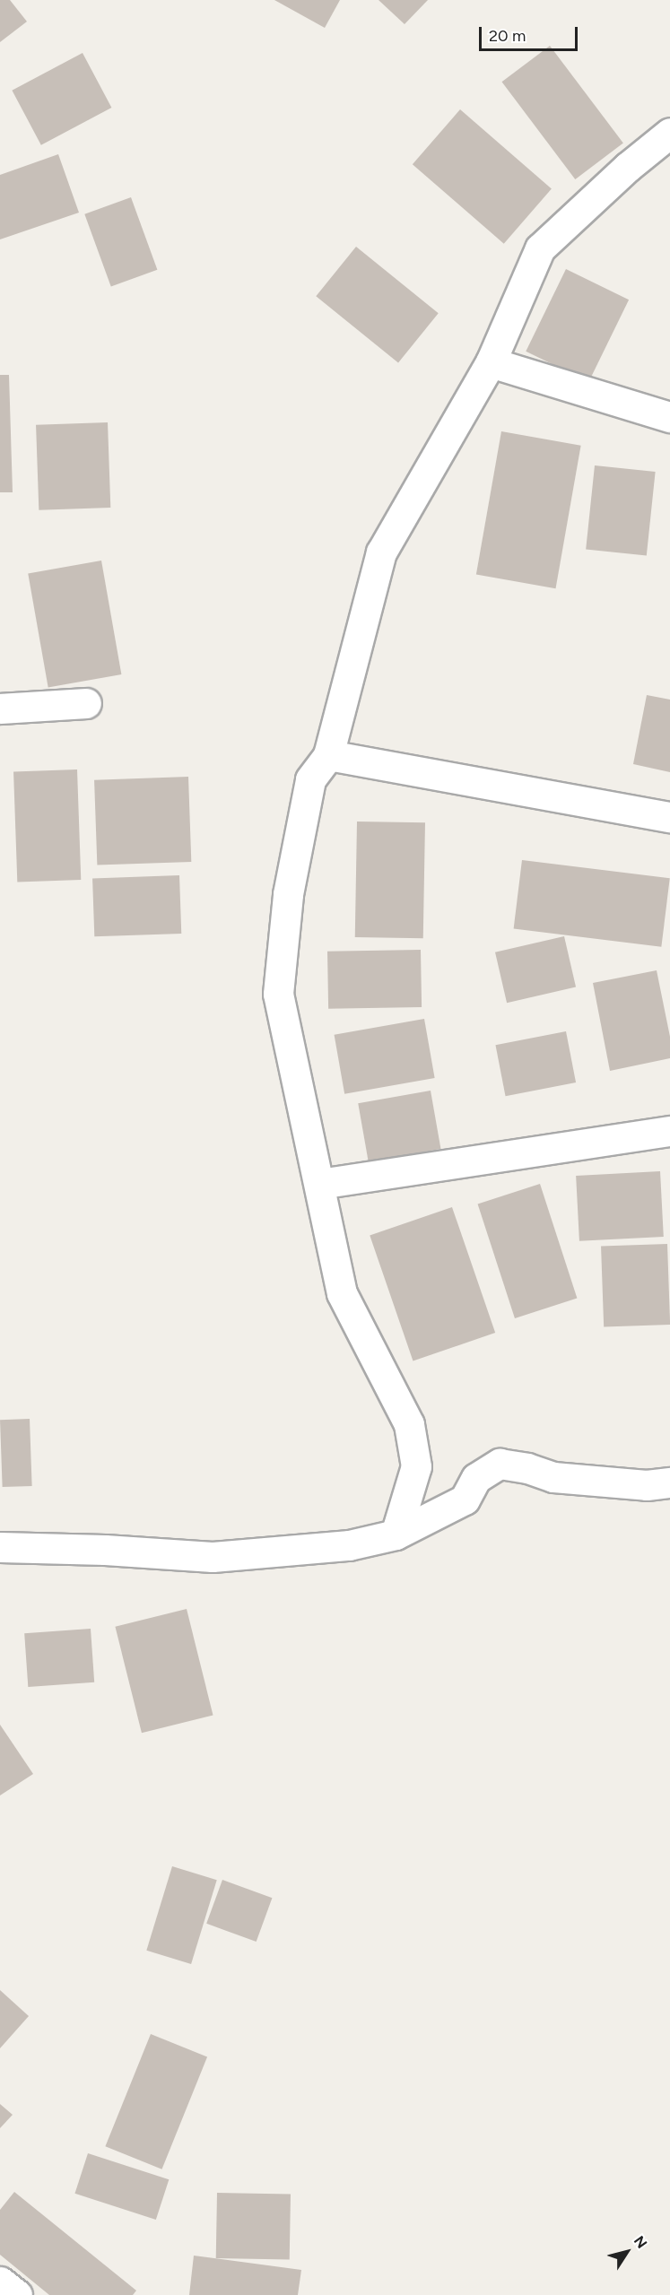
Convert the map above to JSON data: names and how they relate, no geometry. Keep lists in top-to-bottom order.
{
  "scale_bar": "20 m",
  "north": "top right"
}
